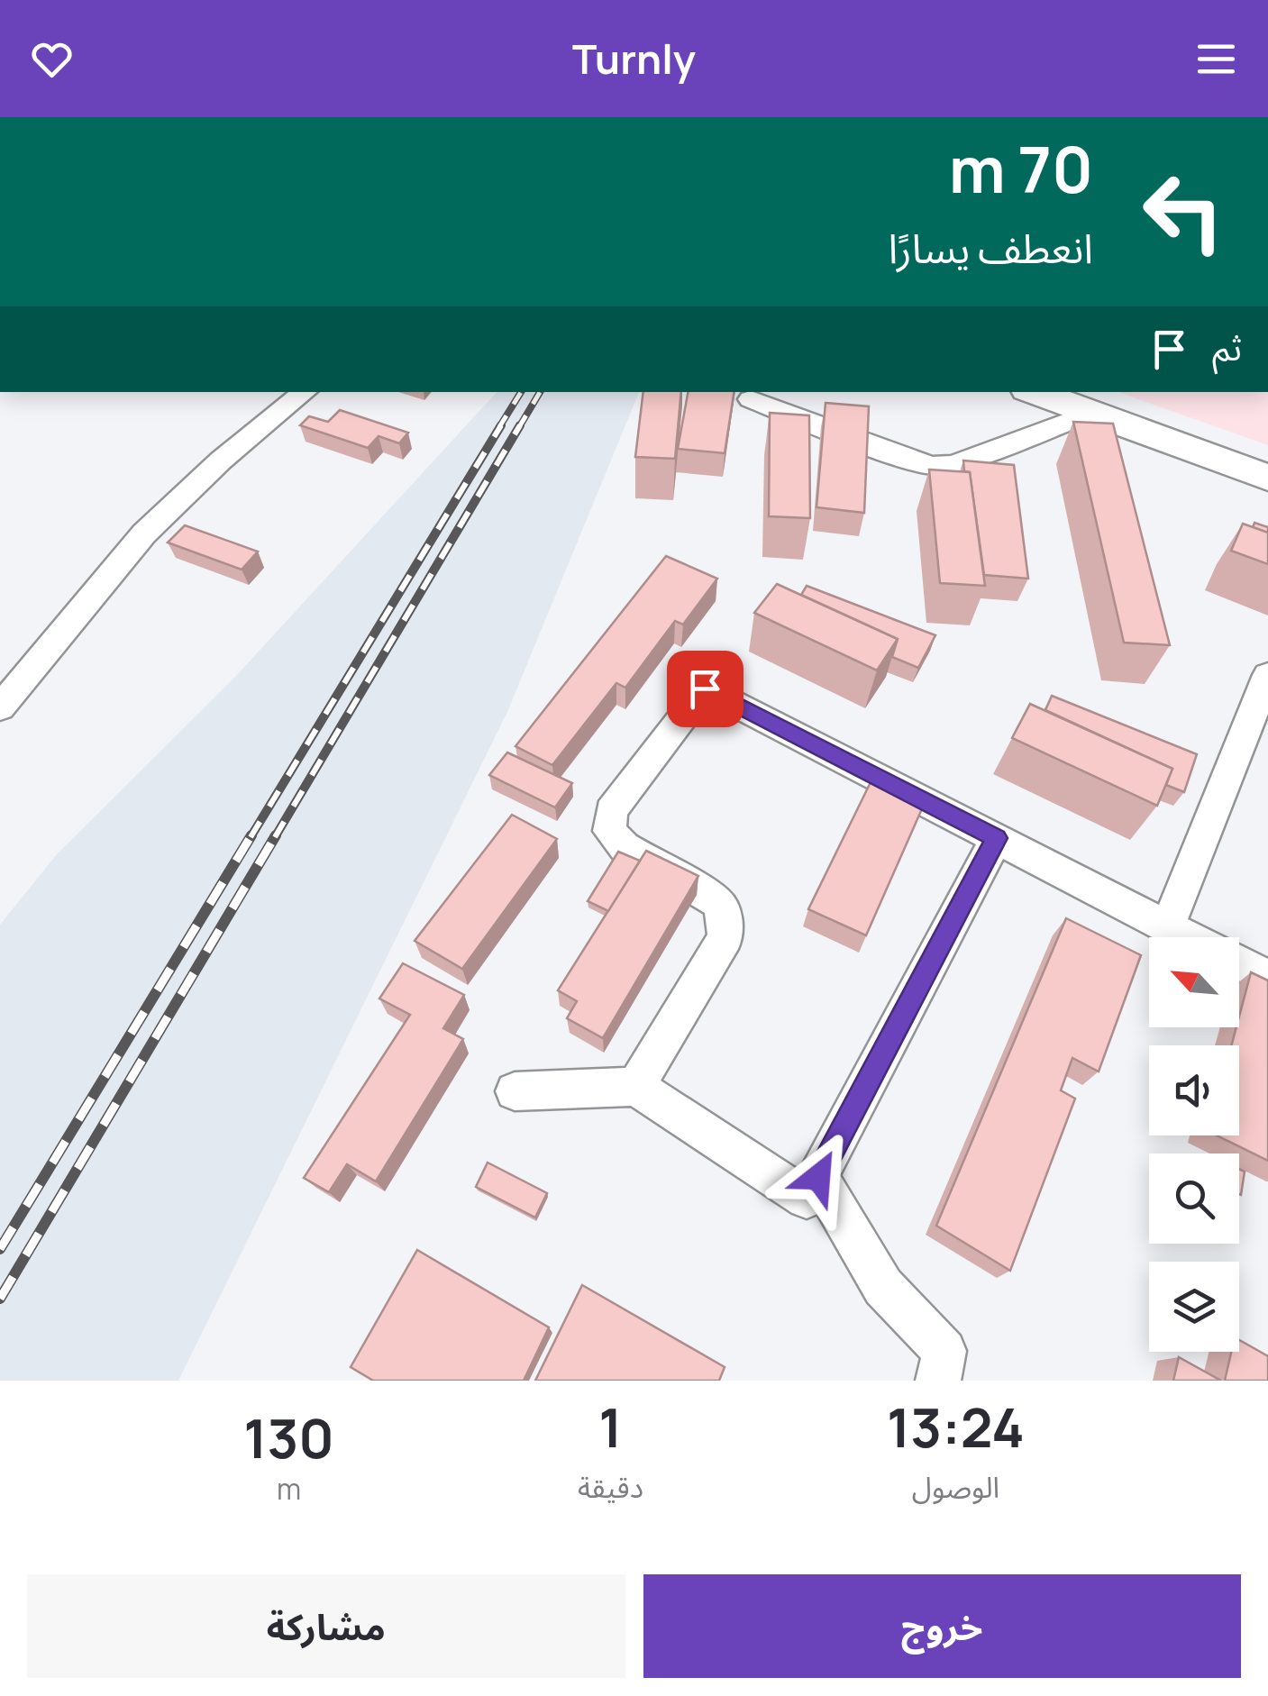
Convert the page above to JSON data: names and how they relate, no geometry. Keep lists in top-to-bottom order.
{
  "north": "top left",
  "page": {
    "header": "Turnly",
    "turn": ["70 m", "انعطف يسارًا"],
    "then": "ثم",
    "eta": [
      "13:24",
      "الوصول",
      "1",
      "دقيقة",
      "130",
      "m"
    ],
    "buttons": ["خروج", "مشاركة"]
  }
}
